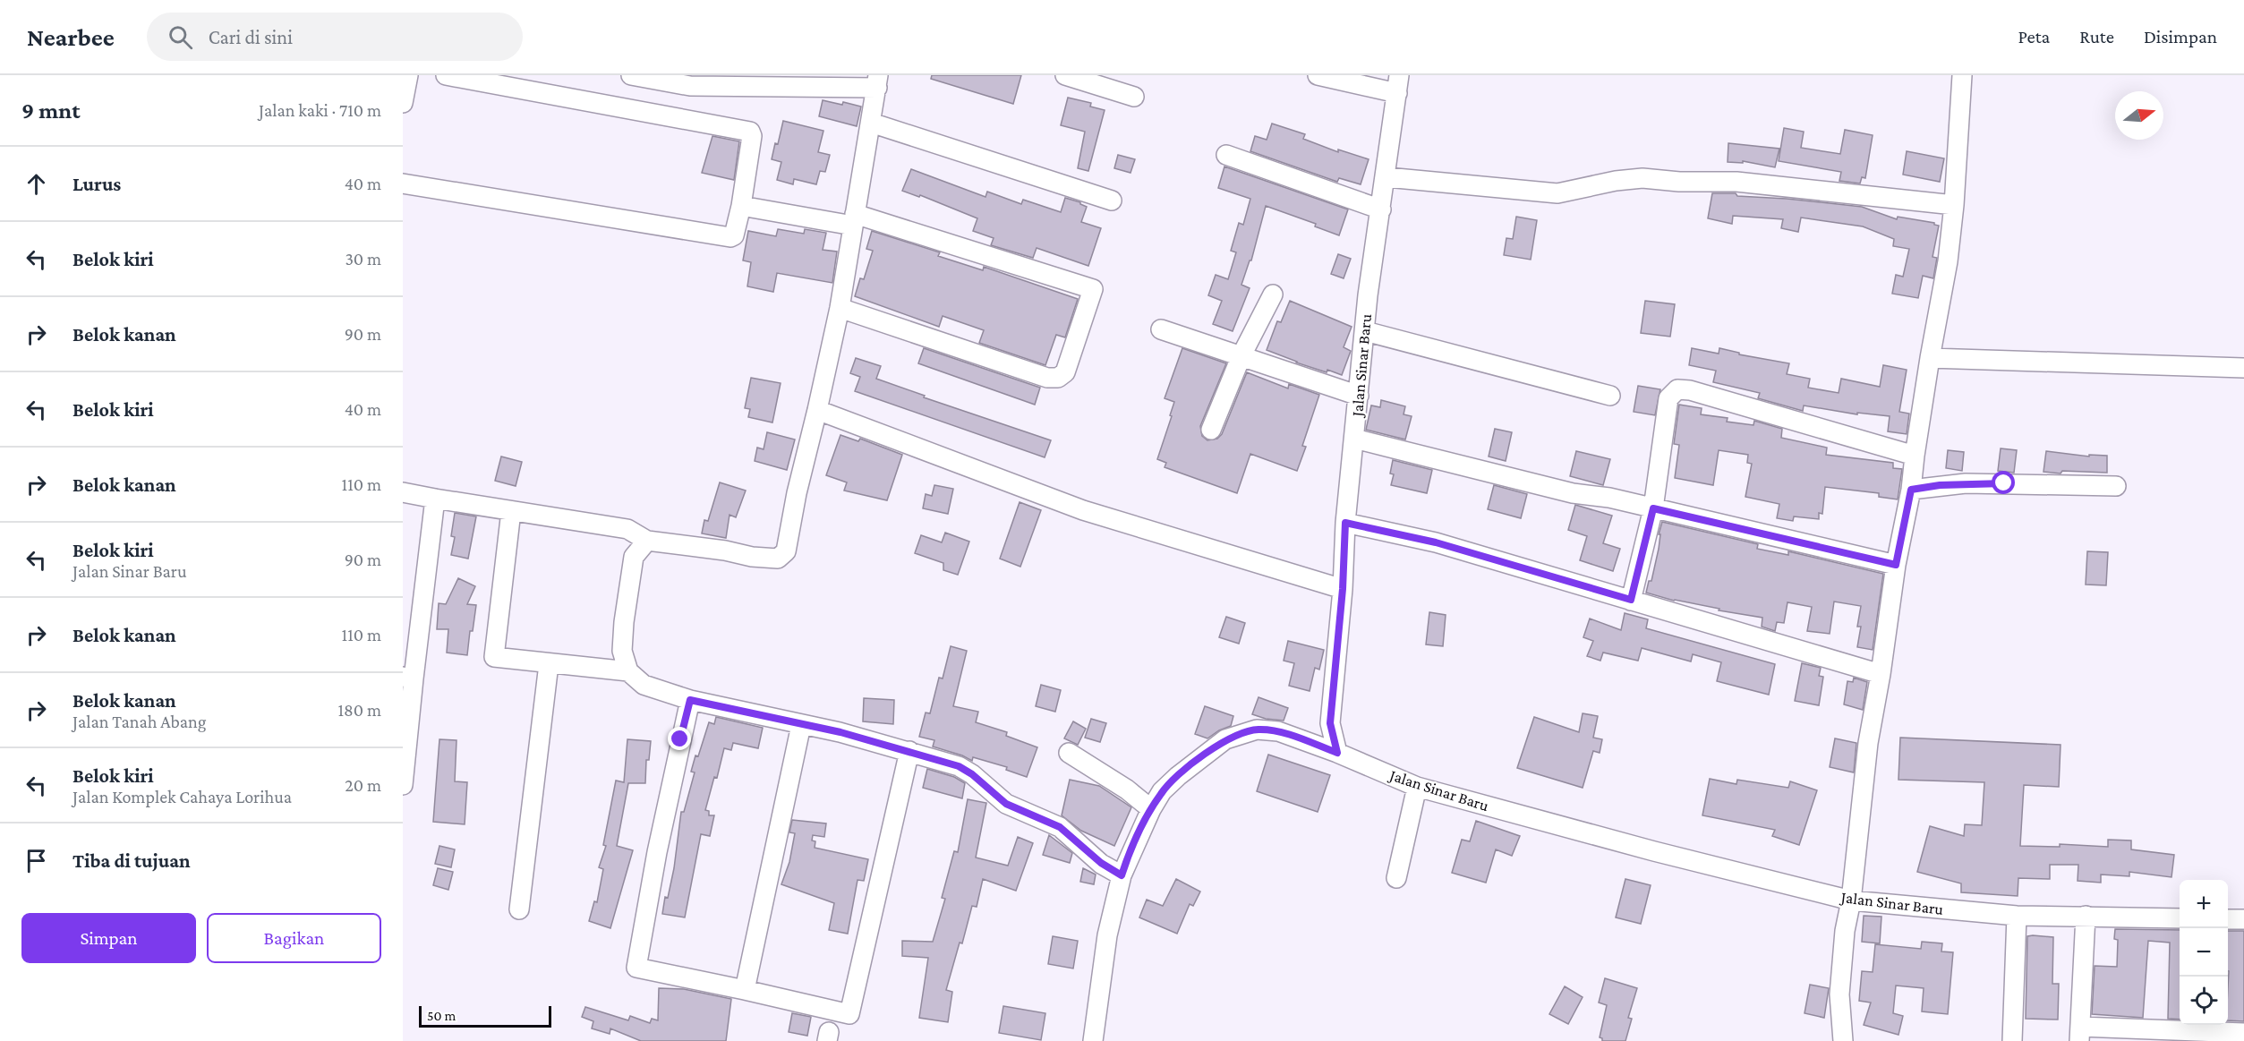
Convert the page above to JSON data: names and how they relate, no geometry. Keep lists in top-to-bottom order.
{
  "streets": {
    "street": ["Jalan Sinar Baru"]
  },
  "scale_bar": "50 m",
  "north": "right",
  "page": {
    "header": "Nearbee",
    "search": "Cari di sini",
    "nav": ["Peta", "Rute", "Disimpan"],
    "heading": ["9 mnt", "Jalan kaki · 710 m"],
    "list": [
      ["Lurus", "40 m"],
      ["Belok kiri", "30 m"],
      ["Belok kanan", "90 m"],
      ["Belok kiri", "40 m"],
      ["Belok kanan", "110 m"],
      ["Belok kiri", "Jalan Sinar Baru", "90 m"],
      ["Belok kanan", "110 m"],
      ["Belok kanan", "Jalan Tanah Abang", "180 m"],
      ["Belok kiri", "Jalan Komplek Cahaya Lorihua", "20 m"],
      "Tiba di tujuan"
    ],
    "map_buttons": ["+", "−"],
    "buttons": ["Simpan", "Bagikan"],
    "scale": "50 m"
  }
}
